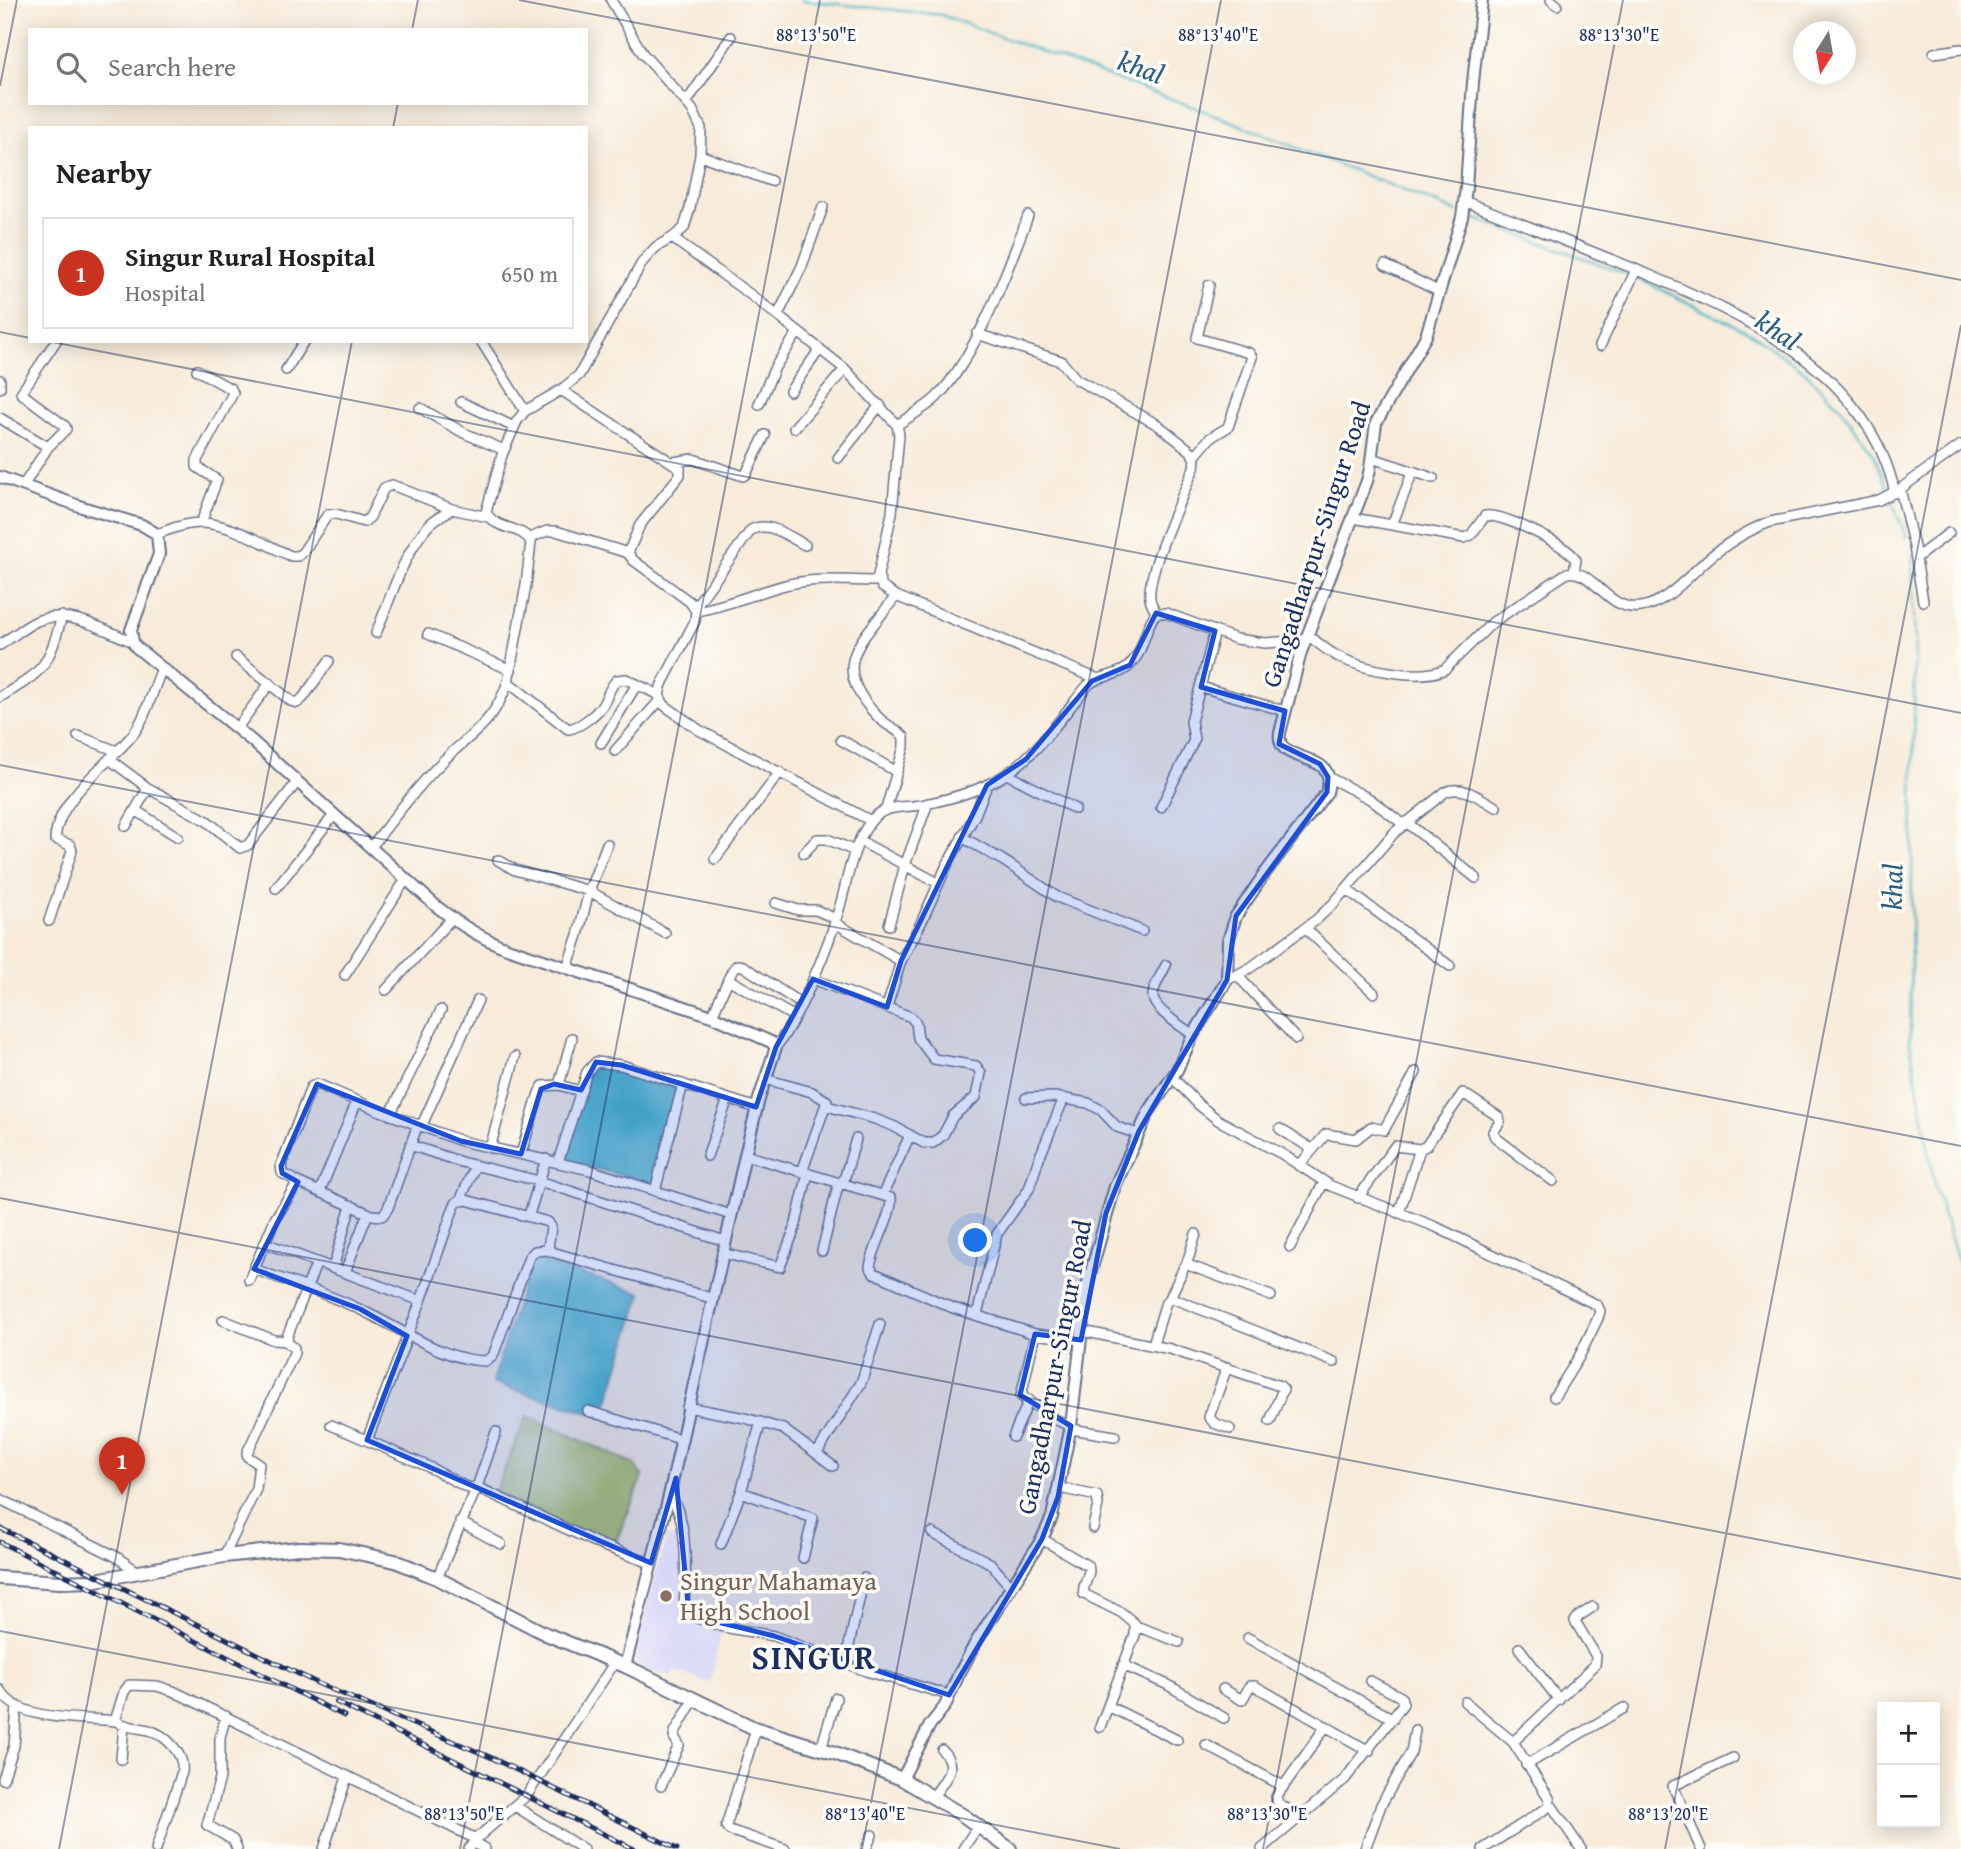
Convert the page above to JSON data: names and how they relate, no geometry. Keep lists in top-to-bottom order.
{
  "streets": {
    "street": ["Gangadharpur-Singur Road"]
  },
  "districts": ["SINGUR"],
  "water": ["khal"],
  "places": ["Singur Mahamaya High School"],
  "north": "bottom",
  "page": {
    "search": "Search here",
    "heading": "Nearby",
    "list": [
      {
        "mark": "1",
        "name": "Singur Rural Hospital",
        "note": "Hospital",
        "value": "650 m"
      }
    ],
    "pins": "1",
    "map_buttons": ["+", "−"]
  },
  "coordinates": [
    "88°13'50\"E",
    "88°13'40\"E",
    "88°13'30\"E",
    "88°13'20\"E"
  ]
}
